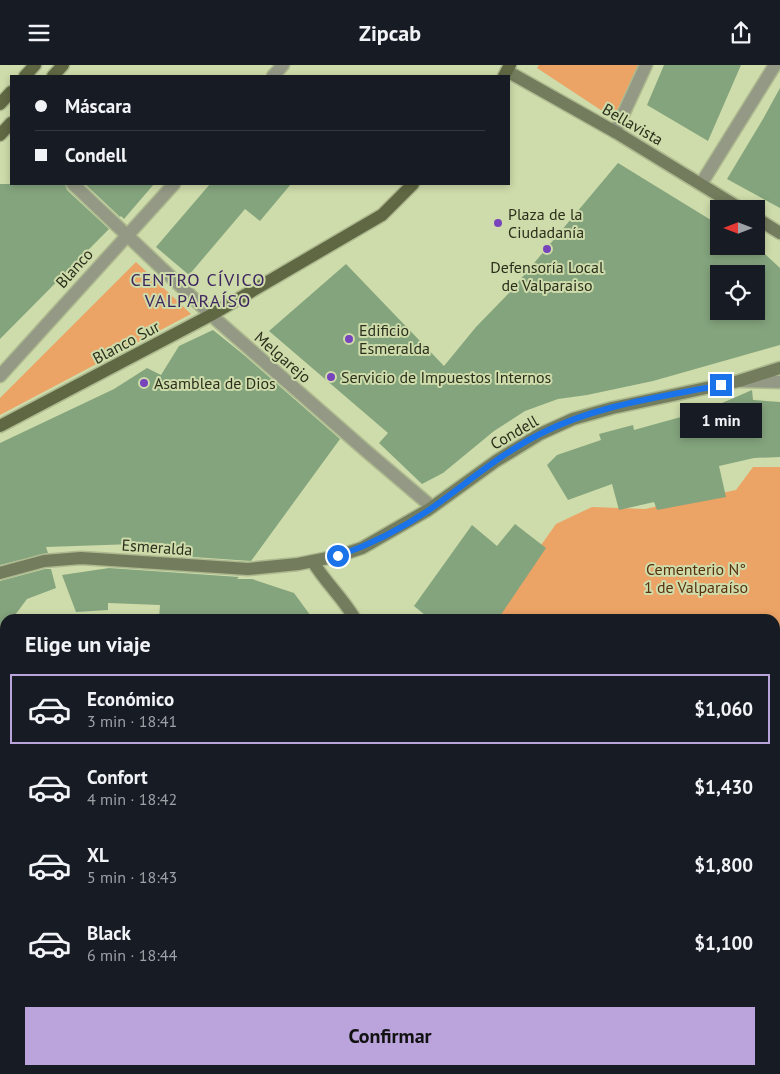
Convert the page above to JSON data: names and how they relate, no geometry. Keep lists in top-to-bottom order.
{
  "streets": {
    "main road": [
      "Bellavista",
      "Blanco Sur",
      "Condell",
      "Esmeralda"
    ],
    "street": ["Blanco", "Melgarejo"]
  },
  "crossings": [
    ["Blanco", "Melgarejo"],
    ["Blanco Sur", "Melgarejo"],
    ["Melgarejo", "Condell"],
    ["Condell", "Esmeralda"]
  ],
  "districts": ["CENTRO CÍVICO VALPARAÍSO"],
  "parks": ["Cementerio N° 1 de Valparaíso"],
  "places": [
    "Plaza de la Ciudadanía",
    "Defensoría Local de Valparaiso",
    "Edificio Esmeralda",
    "Servicio de Impuestos Internos",
    "Asamblea de Dios"
  ],
  "north": "left",
  "page": {
    "header": "Zipcab",
    "banner": ["Máscara", "Condell"],
    "bubble": "1 min",
    "heading": "Elige un viaje",
    "list": [
      {
        "name": "Económico",
        "note": "3 min · 18:41",
        "value": "$1,060"
      },
      {
        "name": "Confort",
        "note": "4 min · 18:42",
        "value": "$1,430"
      },
      {
        "name": "XL",
        "note": "5 min · 18:43",
        "value": "$1,800"
      },
      {
        "name": "Black",
        "note": "6 min · 18:44",
        "value": "$1,100"
      }
    ],
    "buttons": "Confirmar"
  }
}
